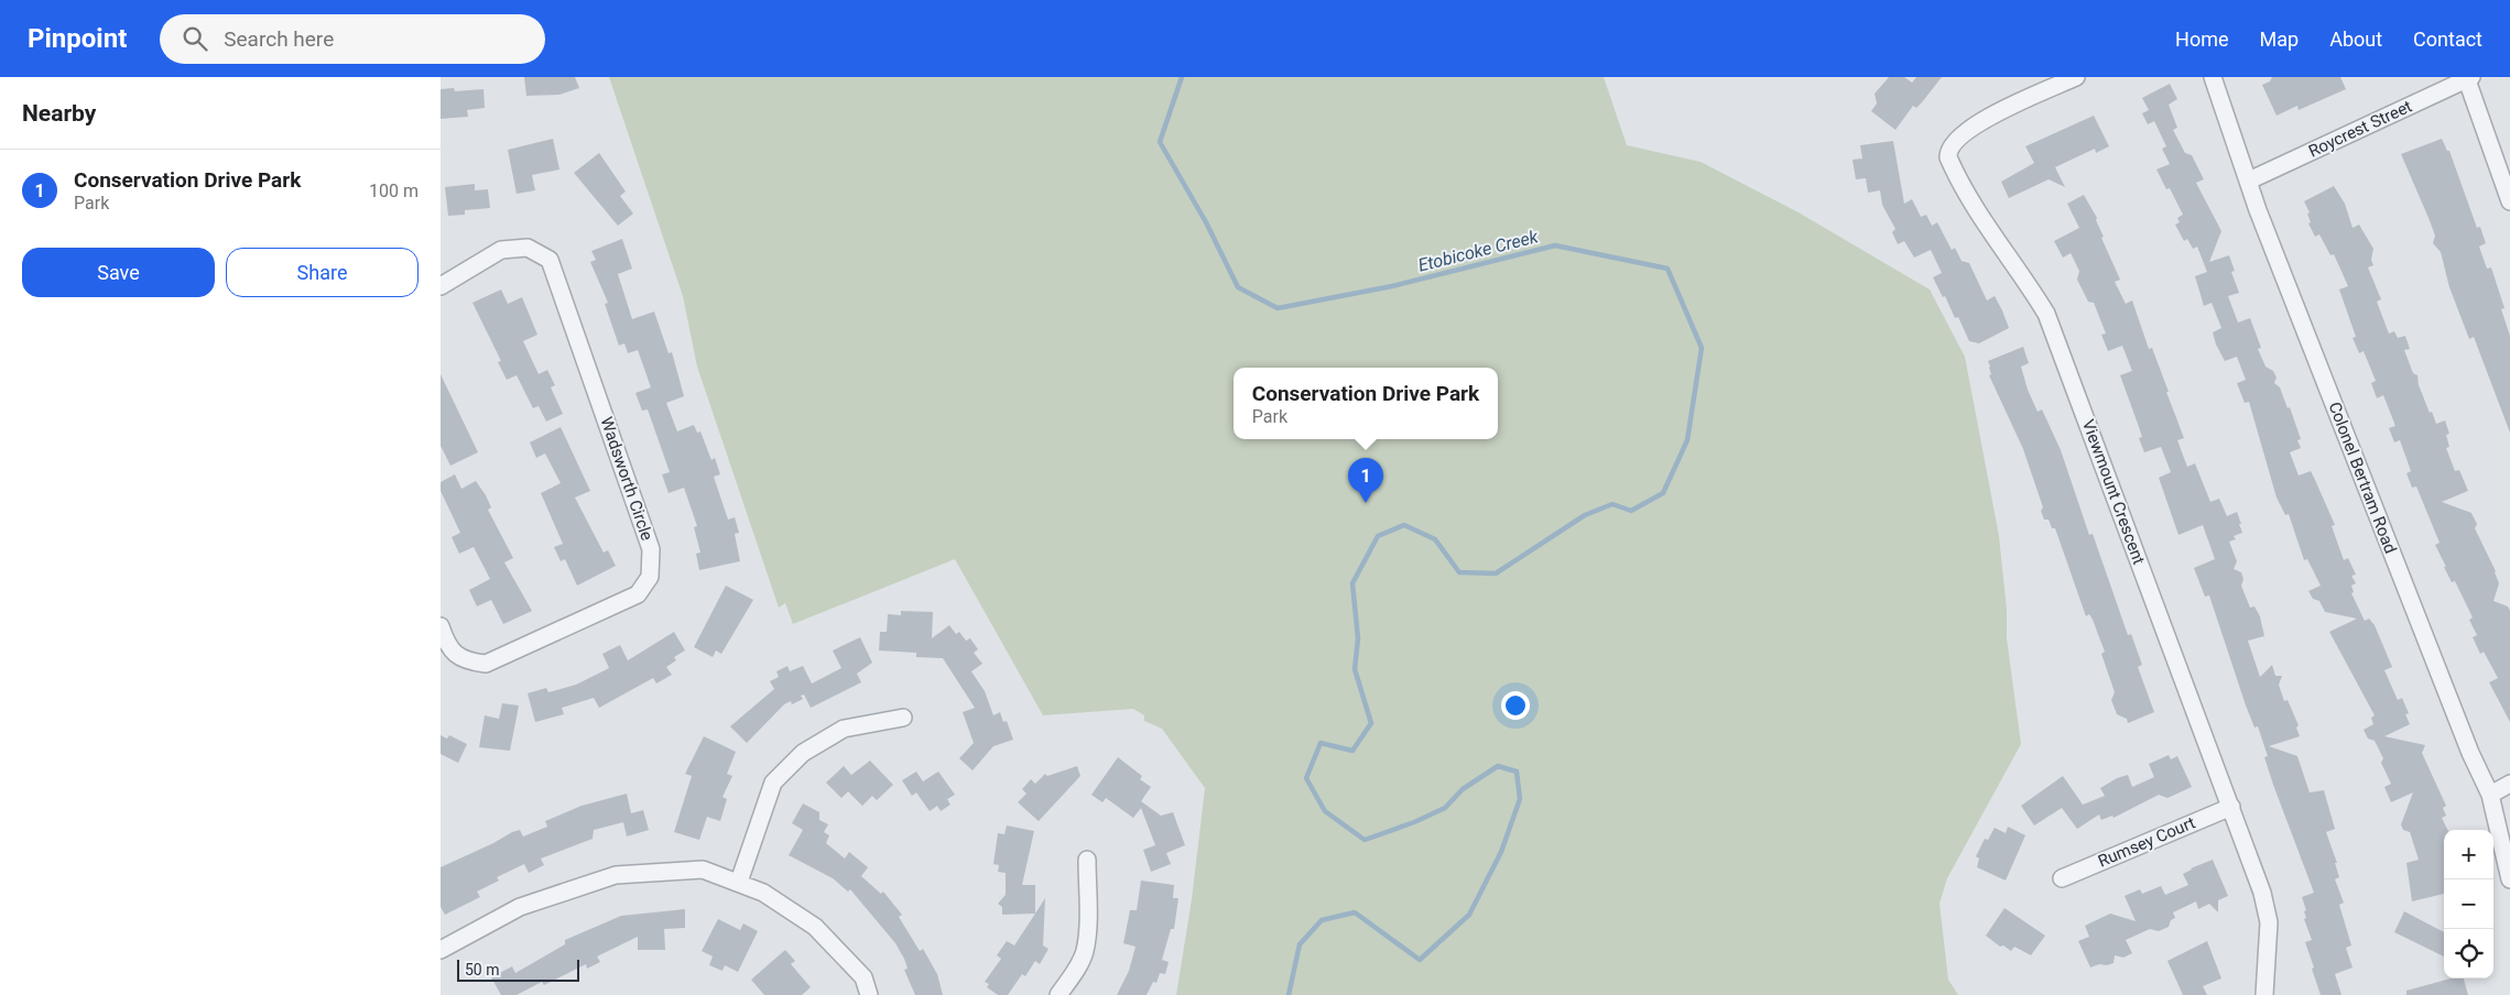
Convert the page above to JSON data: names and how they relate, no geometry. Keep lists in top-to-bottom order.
{
  "streets": {
    "street": [
      "Roycrest Street",
      "Colonel Bertram Road",
      "Wadsworth Circle",
      "Viewmount Crescent",
      "Rumsey Court"
    ]
  },
  "crossings": [
    ["Roycrest Street", "Colonel Bertram Road"],
    ["Viewmount Crescent", "Rumsey Court"]
  ],
  "water": ["Etobicoke Creek"],
  "scale_bar": "50 m",
  "page": {
    "header": "Pinpoint",
    "search": "Search here",
    "nav": [
      "Home",
      "Map",
      "About",
      "Contact"
    ],
    "heading": "Nearby",
    "list": [
      {
        "mark": "1",
        "name": "Conservation Drive Park",
        "note": "Park",
        "value": "100 m"
      }
    ],
    "buttons": ["Save", "Share"],
    "popup": ["Conservation Drive Park", "Park"],
    "pins": "1",
    "map_buttons": ["+", "−"],
    "scale": "50 m"
  }
}
